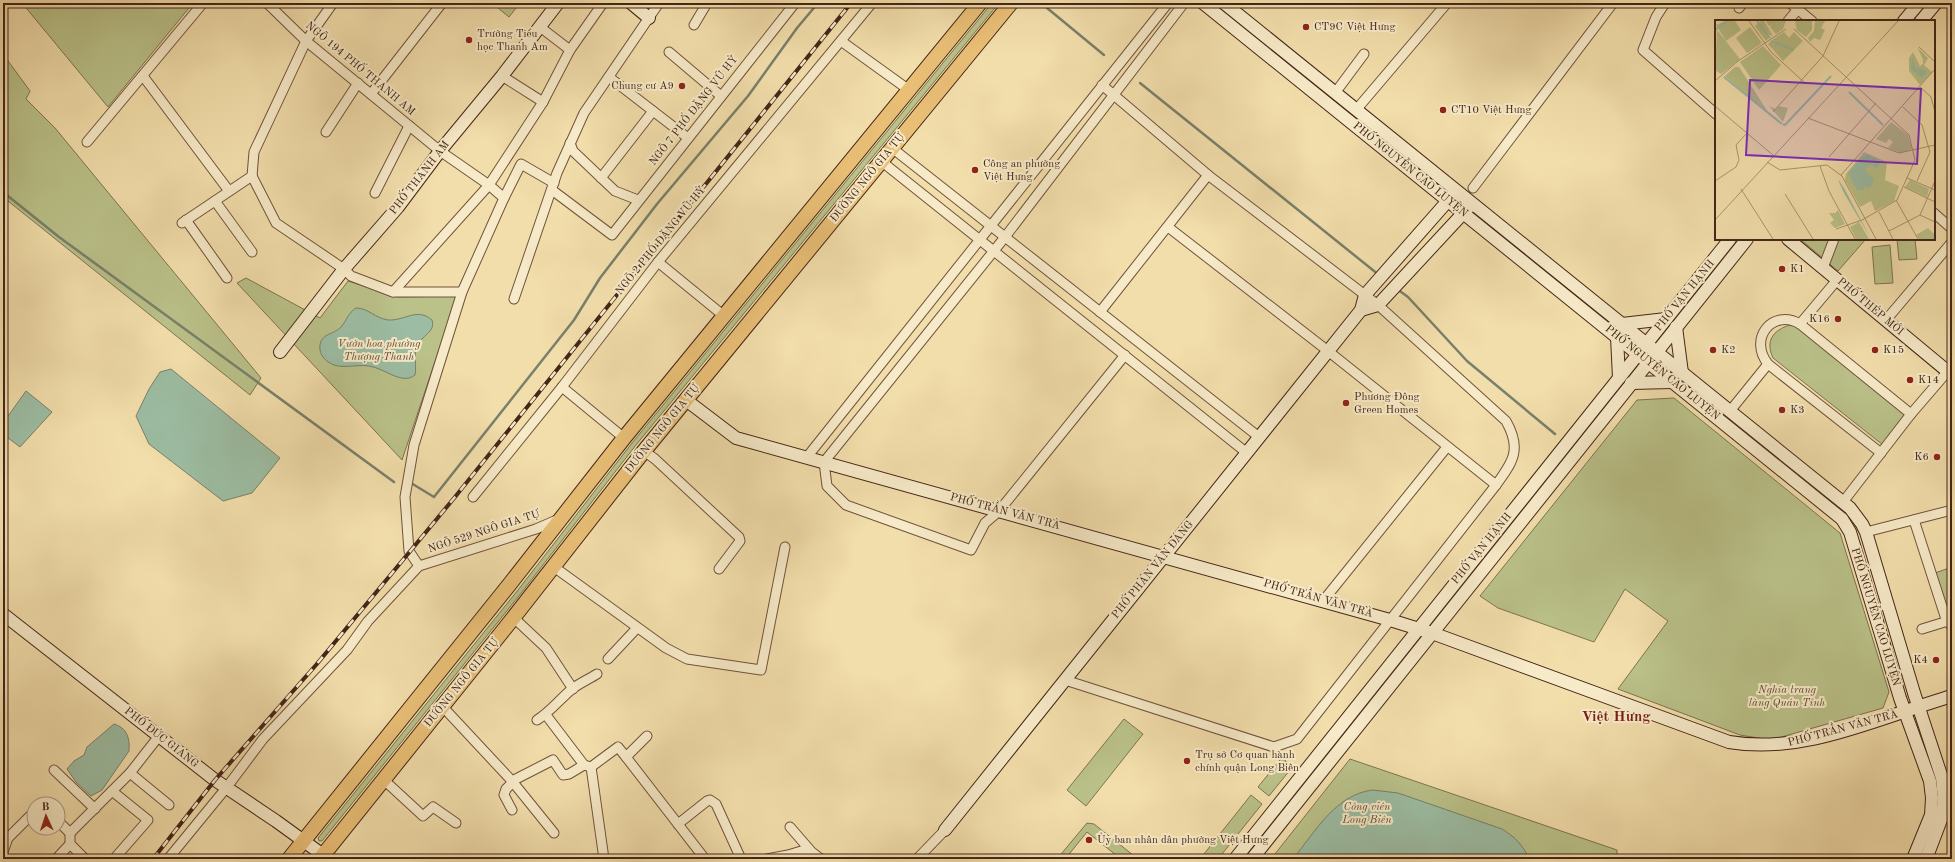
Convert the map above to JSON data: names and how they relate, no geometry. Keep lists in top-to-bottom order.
{
  "streets": {
    "main road": ["ĐƯỜNG NGÔ GIA TỰ"],
    "street": [
      "NGÕ 194 PHỐ THANH AM",
      "NGÕ 7 PHỐ ĐẶNG VŨ HỶ",
      "PHỐ NGUYỄN CAO LUYỆN",
      "PHỐ THANH AM",
      "NGÕ 2 PHỐ ĐẶNG VŨ HỶ",
      "PHỐ VẠN HẠNH",
      "PHỐ THÉP MỚI",
      "PHỐ TRẦN VĂN TRÀ",
      "NGÕ 529 NGÔ GIA TỰ",
      "PHỐ PHAN VĂN ĐÁNG",
      "PHỐ ĐỨC GIANG"
    ]
  },
  "crossings": [
    ["NGÕ 194 PHỐ THANH AM", "PHỐ THANH AM"],
    ["NGÕ 194 PHỐ THANH AM", "NGÕ 529 NGÔ GIA TỰ"],
    ["NGÕ 7 PHỐ ĐẶNG VŨ HỶ", "NGÕ 529 NGÔ GIA TỰ"],
    ["PHỐ NGUYỄN CAO LUYỆN", "PHỐ VẠN HẠNH"],
    ["PHỐ NGUYỄN CAO LUYỆN", "PHỐ TRẦN VĂN TRÀ"],
    ["PHỐ NGUYỄN CAO LUYỆN", "PHỐ PHAN VĂN ĐÁNG"],
    ["ĐƯỜNG NGÔ GIA TỰ", "PHỐ TRẦN VĂN TRÀ"],
    ["ĐƯỜNG NGÔ GIA TỰ", "PHỐ ĐỨC GIANG"],
    ["PHỐ VẠN HẠNH", "PHỐ TRẦN VĂN TRÀ"],
    ["PHỐ TRẦN VĂN TRÀ", "PHỐ PHAN VĂN ĐÁNG"]
  ],
  "districts": ["Việt Hưng"],
  "parks": ["Vườn hoa phường Thượng Thanh", "Nghĩa trang làng Quán Tỉnh", "Công viên Long Biên"],
  "places": [
    "CT9C Việt Hưng",
    "Trường Tiểu học Thanh Am",
    "Chung cư A9",
    "CT10 Việt Hưng",
    "Công an phường Việt Hưng",
    "K1",
    "K16",
    "K2",
    "K15",
    "K14",
    "Phương Đông Green Homes",
    "K3",
    "K6",
    "K4",
    "Trụ sở Cơ quan hành chính quận Long Biên",
    "Ủy ban nhân dân phường Việt Hưng"
  ],
  "north": "top"
}
